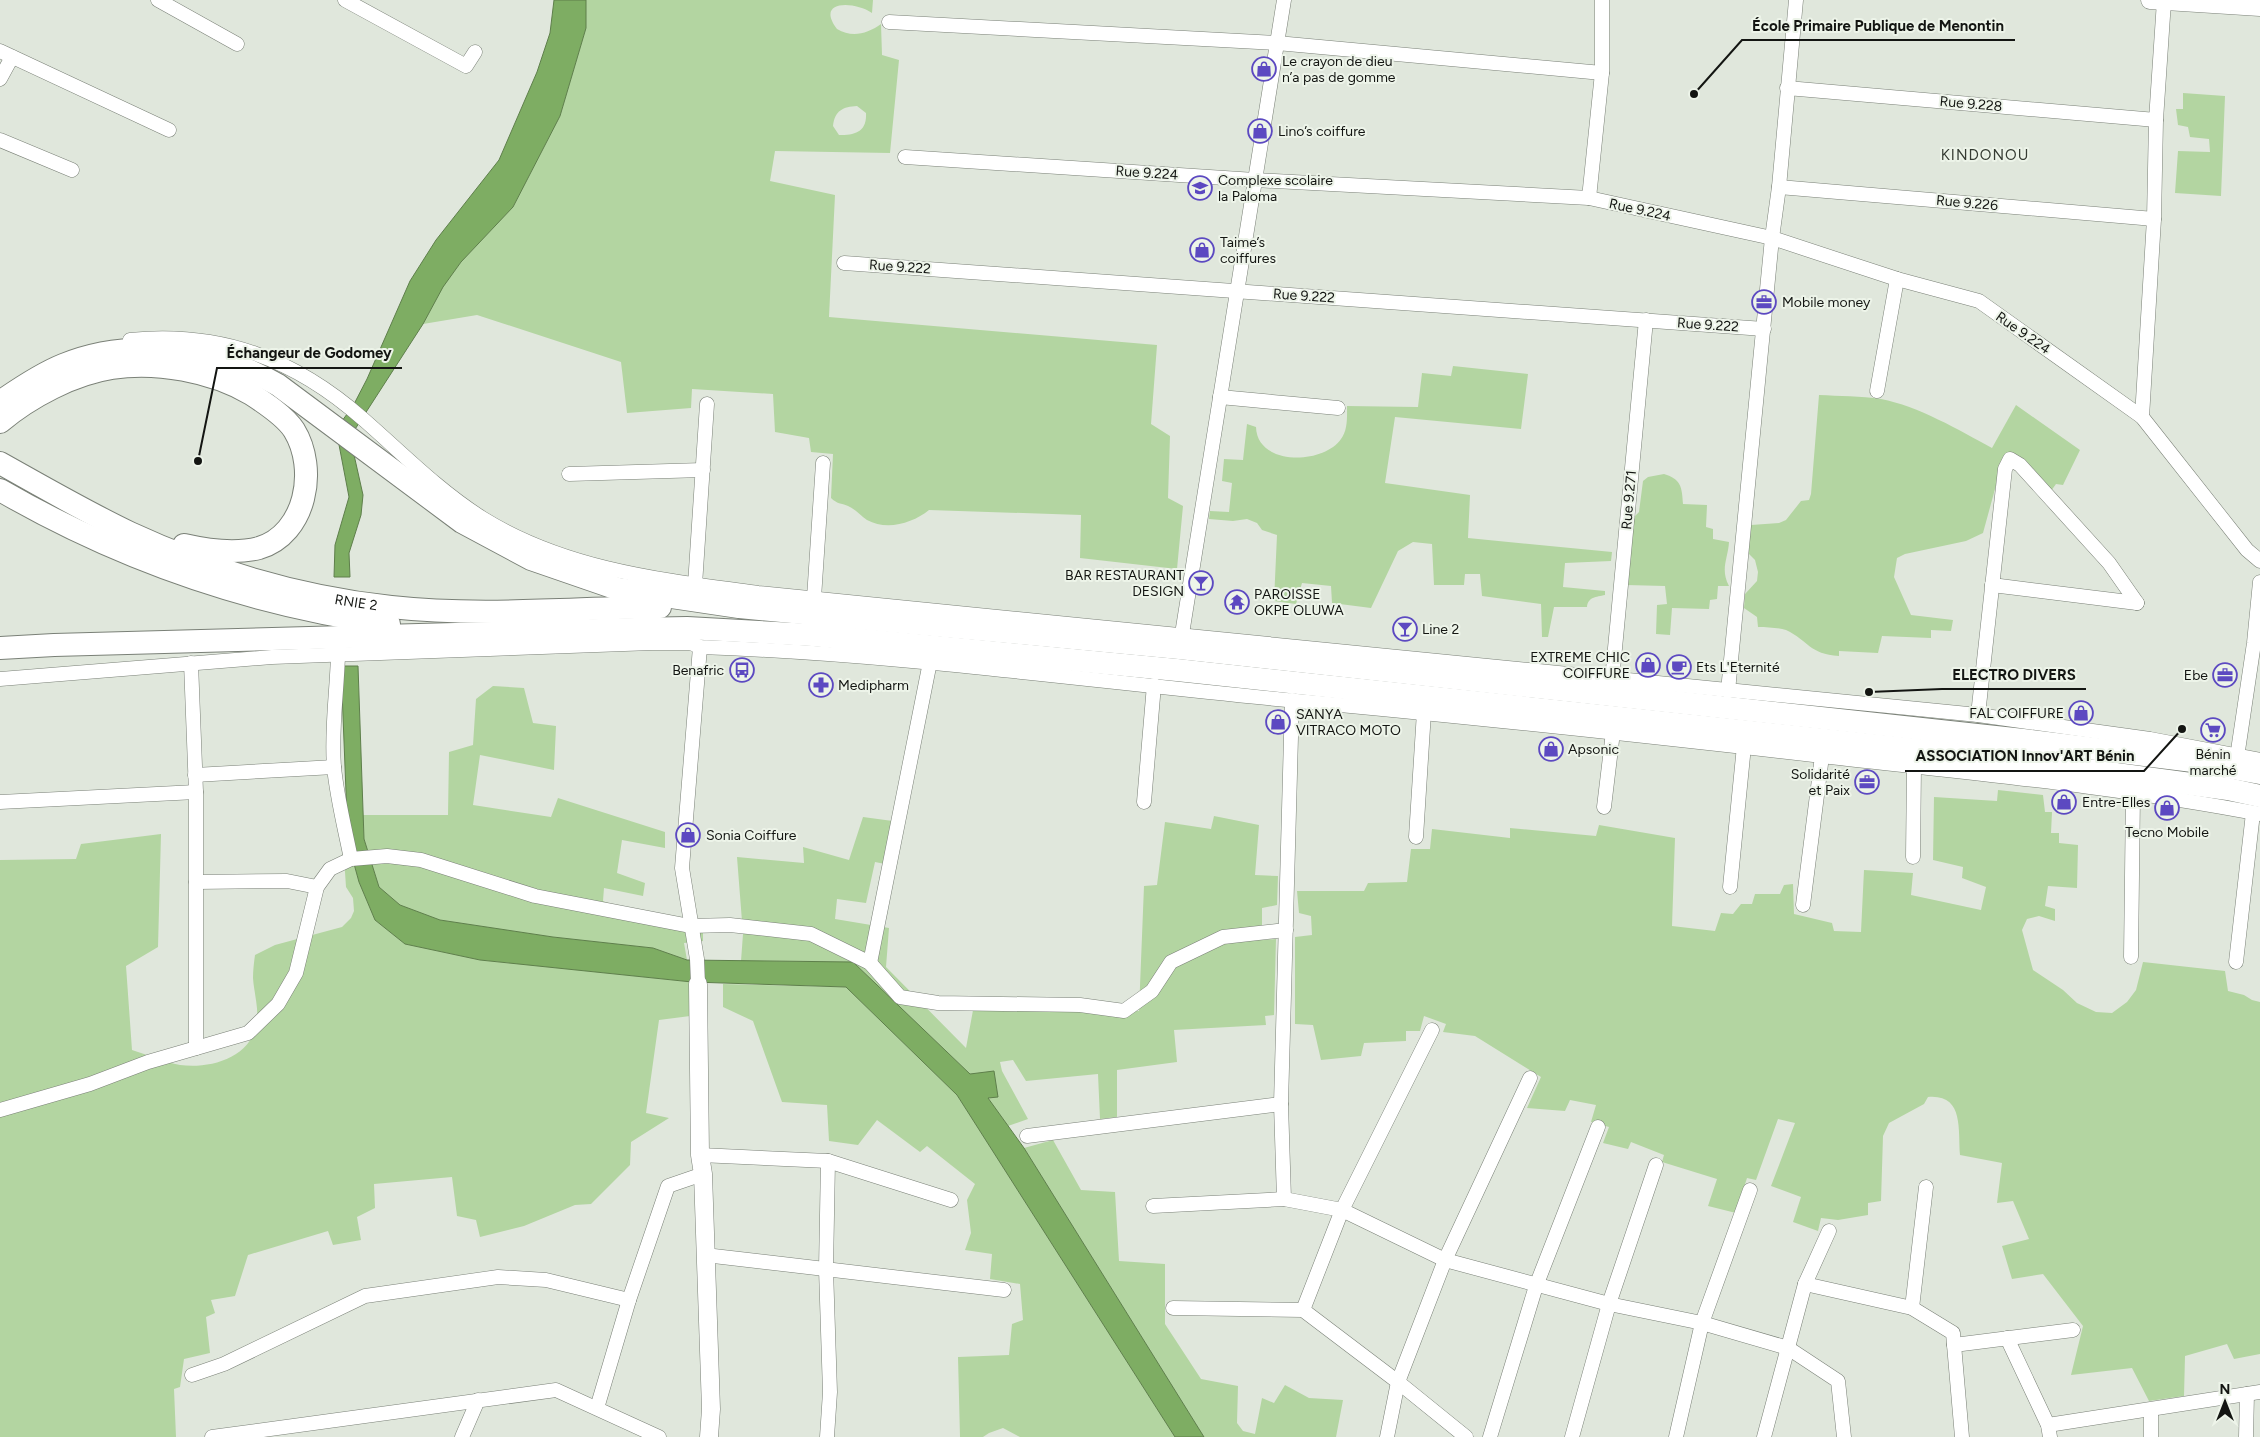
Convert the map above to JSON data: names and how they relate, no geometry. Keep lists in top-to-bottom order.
{
  "streets": {
    "highway": ["RNIE 2"],
    "street": [
      "Rue 9.228",
      "Rue 9.224",
      "Rue 9.226",
      "Rue 9.222",
      "Rue 9.271"
    ]
  },
  "crossings": [
    ["Rue 9.222", "Rue 9.271"]
  ],
  "districts": ["KINDONOU"],
  "places": {
    "shop": [
      "Le crayon de dieu n’a pas de gomme",
      "Lino’s coiffure",
      "Taime’s coiffures",
      "EXTREME CHIC COIFFURE",
      "FAL COIFFURE",
      "SANYA VITRACO MOTO",
      "Apsonic",
      "Entre-Elles",
      "Tecno Mobile",
      "Sonia Coiffure"
    ],
    "other": [
      "École Primaire Publique de Menontin",
      "Échangeur de Godomey",
      "ELECTRO DIVERS",
      "ASSOCIATION Innov'ART Bénin"
    ],
    "school or university": ["Complexe scolaire la Paloma"],
    "office": ["Mobile money", "Ebe", "Solidarité et Paix"],
    "bar": ["BAR RESTAURANT DESIGN", "Line 2"],
    "temple": ["PAROISSE OKPE OLUWA"],
    "cafe": ["Ets L'Eternité"],
    "bus stop": ["Benafric"],
    "pharmacy": ["Medipharm"],
    "supermarket": ["Bénin marché"]
  },
  "north": "top"
}
